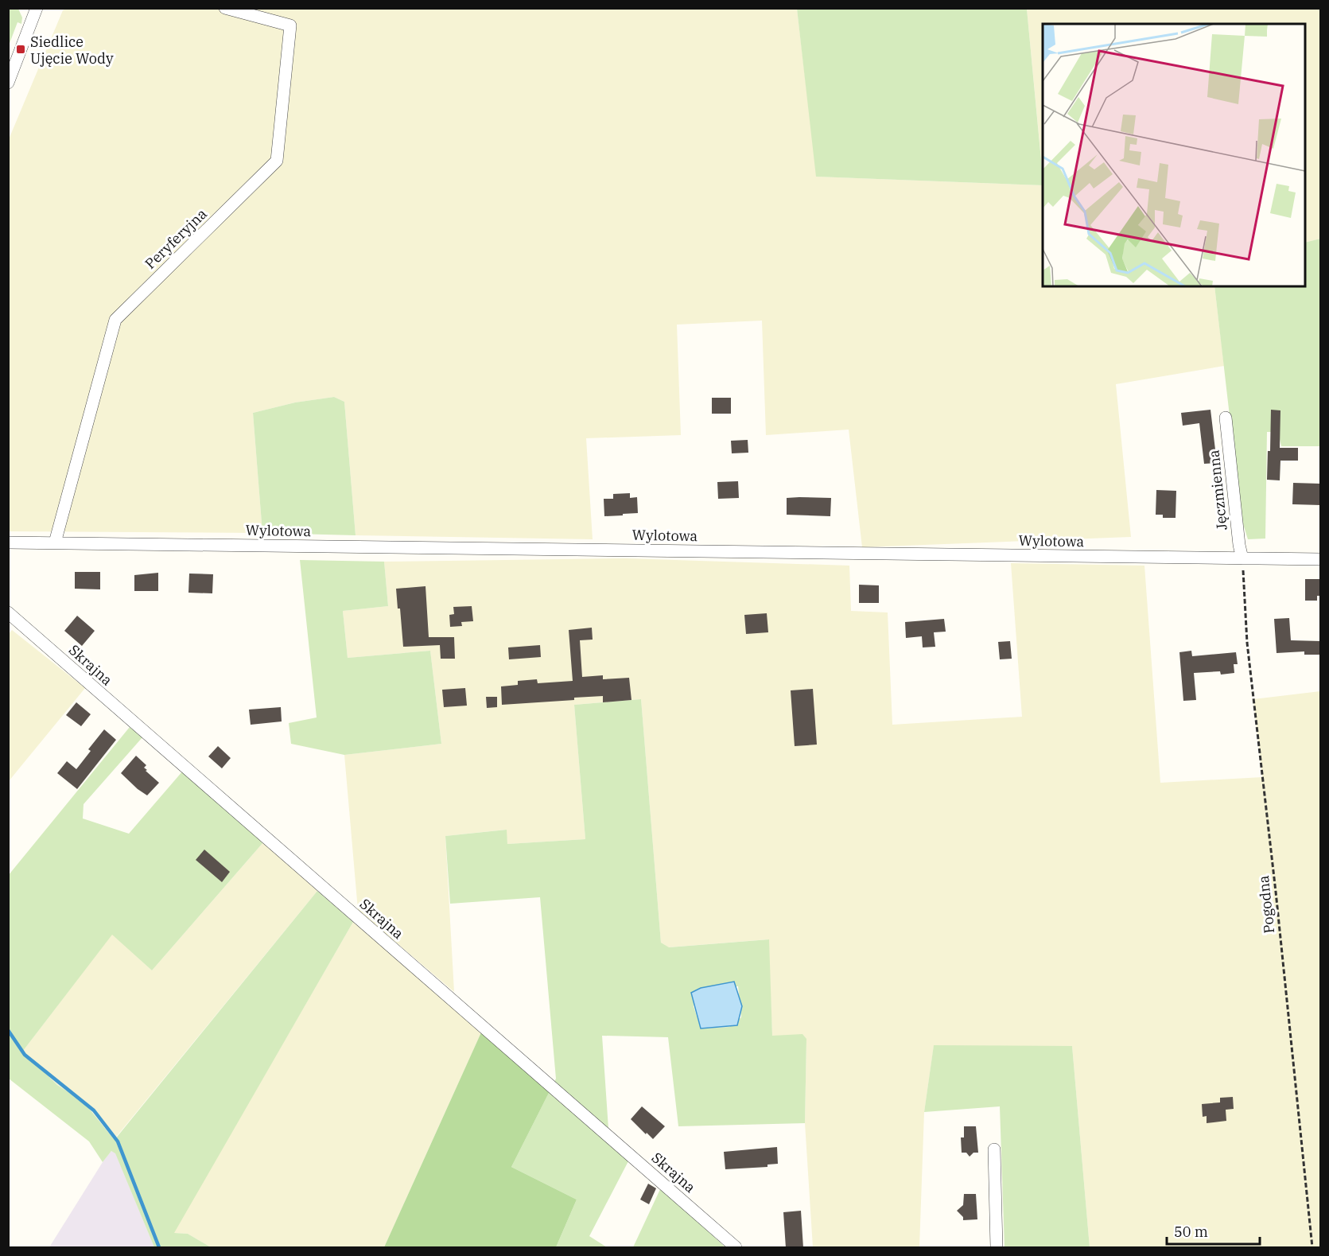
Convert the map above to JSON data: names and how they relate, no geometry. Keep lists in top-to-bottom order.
{
  "streets": {
    "street": [
      "Peryferyjna",
      "Jęczmienna",
      "Wylotowa",
      "Skrajna"
    ],
    "path": ["Pogodna"]
  },
  "crossings": [
    ["Peryferyjna", "Wylotowa"],
    ["Jęczmienna", "Wylotowa"],
    ["Jęczmienna", "Pogodna"],
    ["Wylotowa", "Pogodna"]
  ],
  "places": {
    "transit": ["Siedlice Ujęcie Wody"]
  },
  "scale_bar": "50 m"
}
